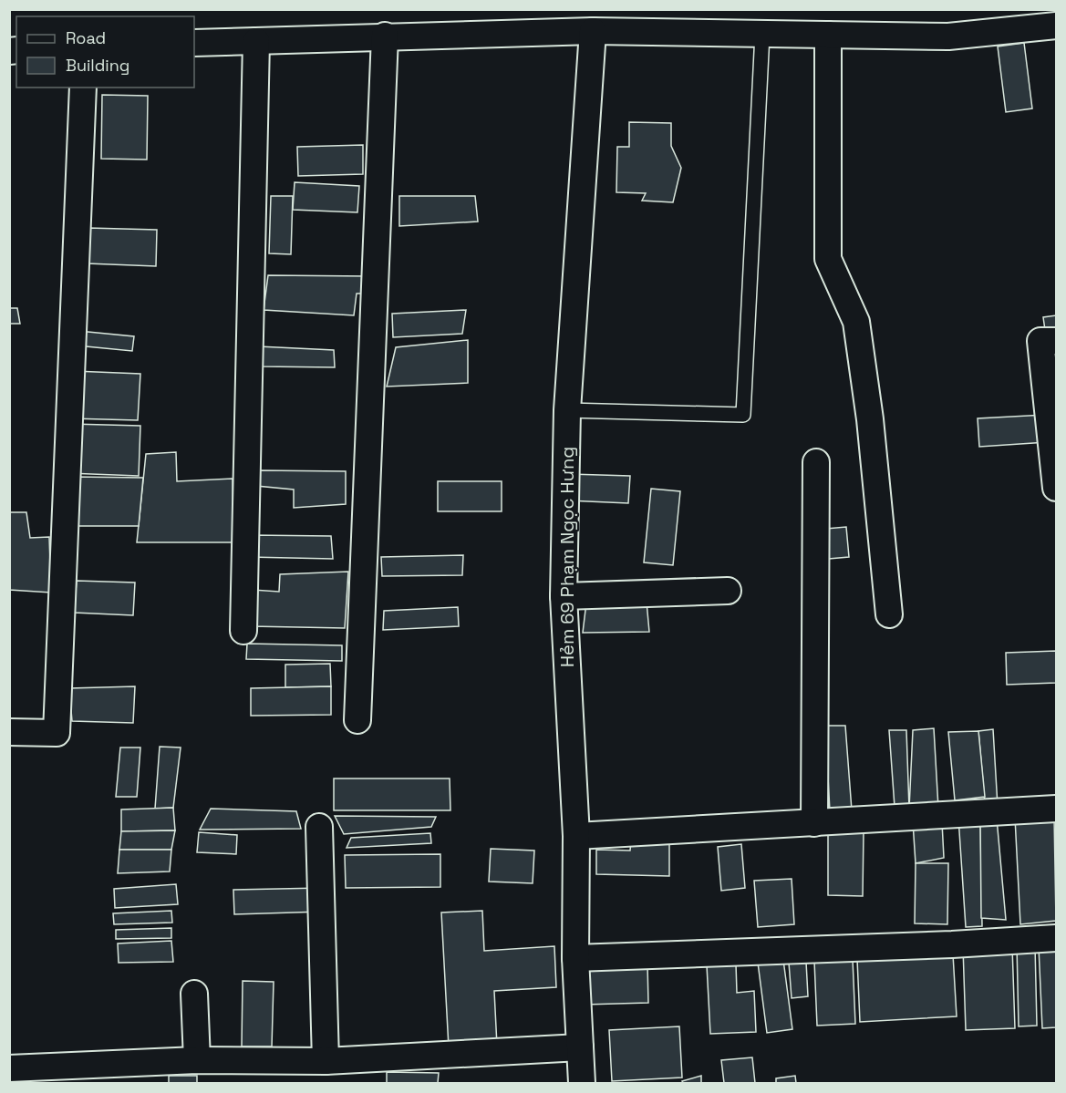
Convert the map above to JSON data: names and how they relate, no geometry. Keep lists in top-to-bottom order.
{
  "streets": {
    "street": ["Hẻm 69 Phạm Ngọc Hưng"]
  },
  "legend": ["Road", "Building"]
}
